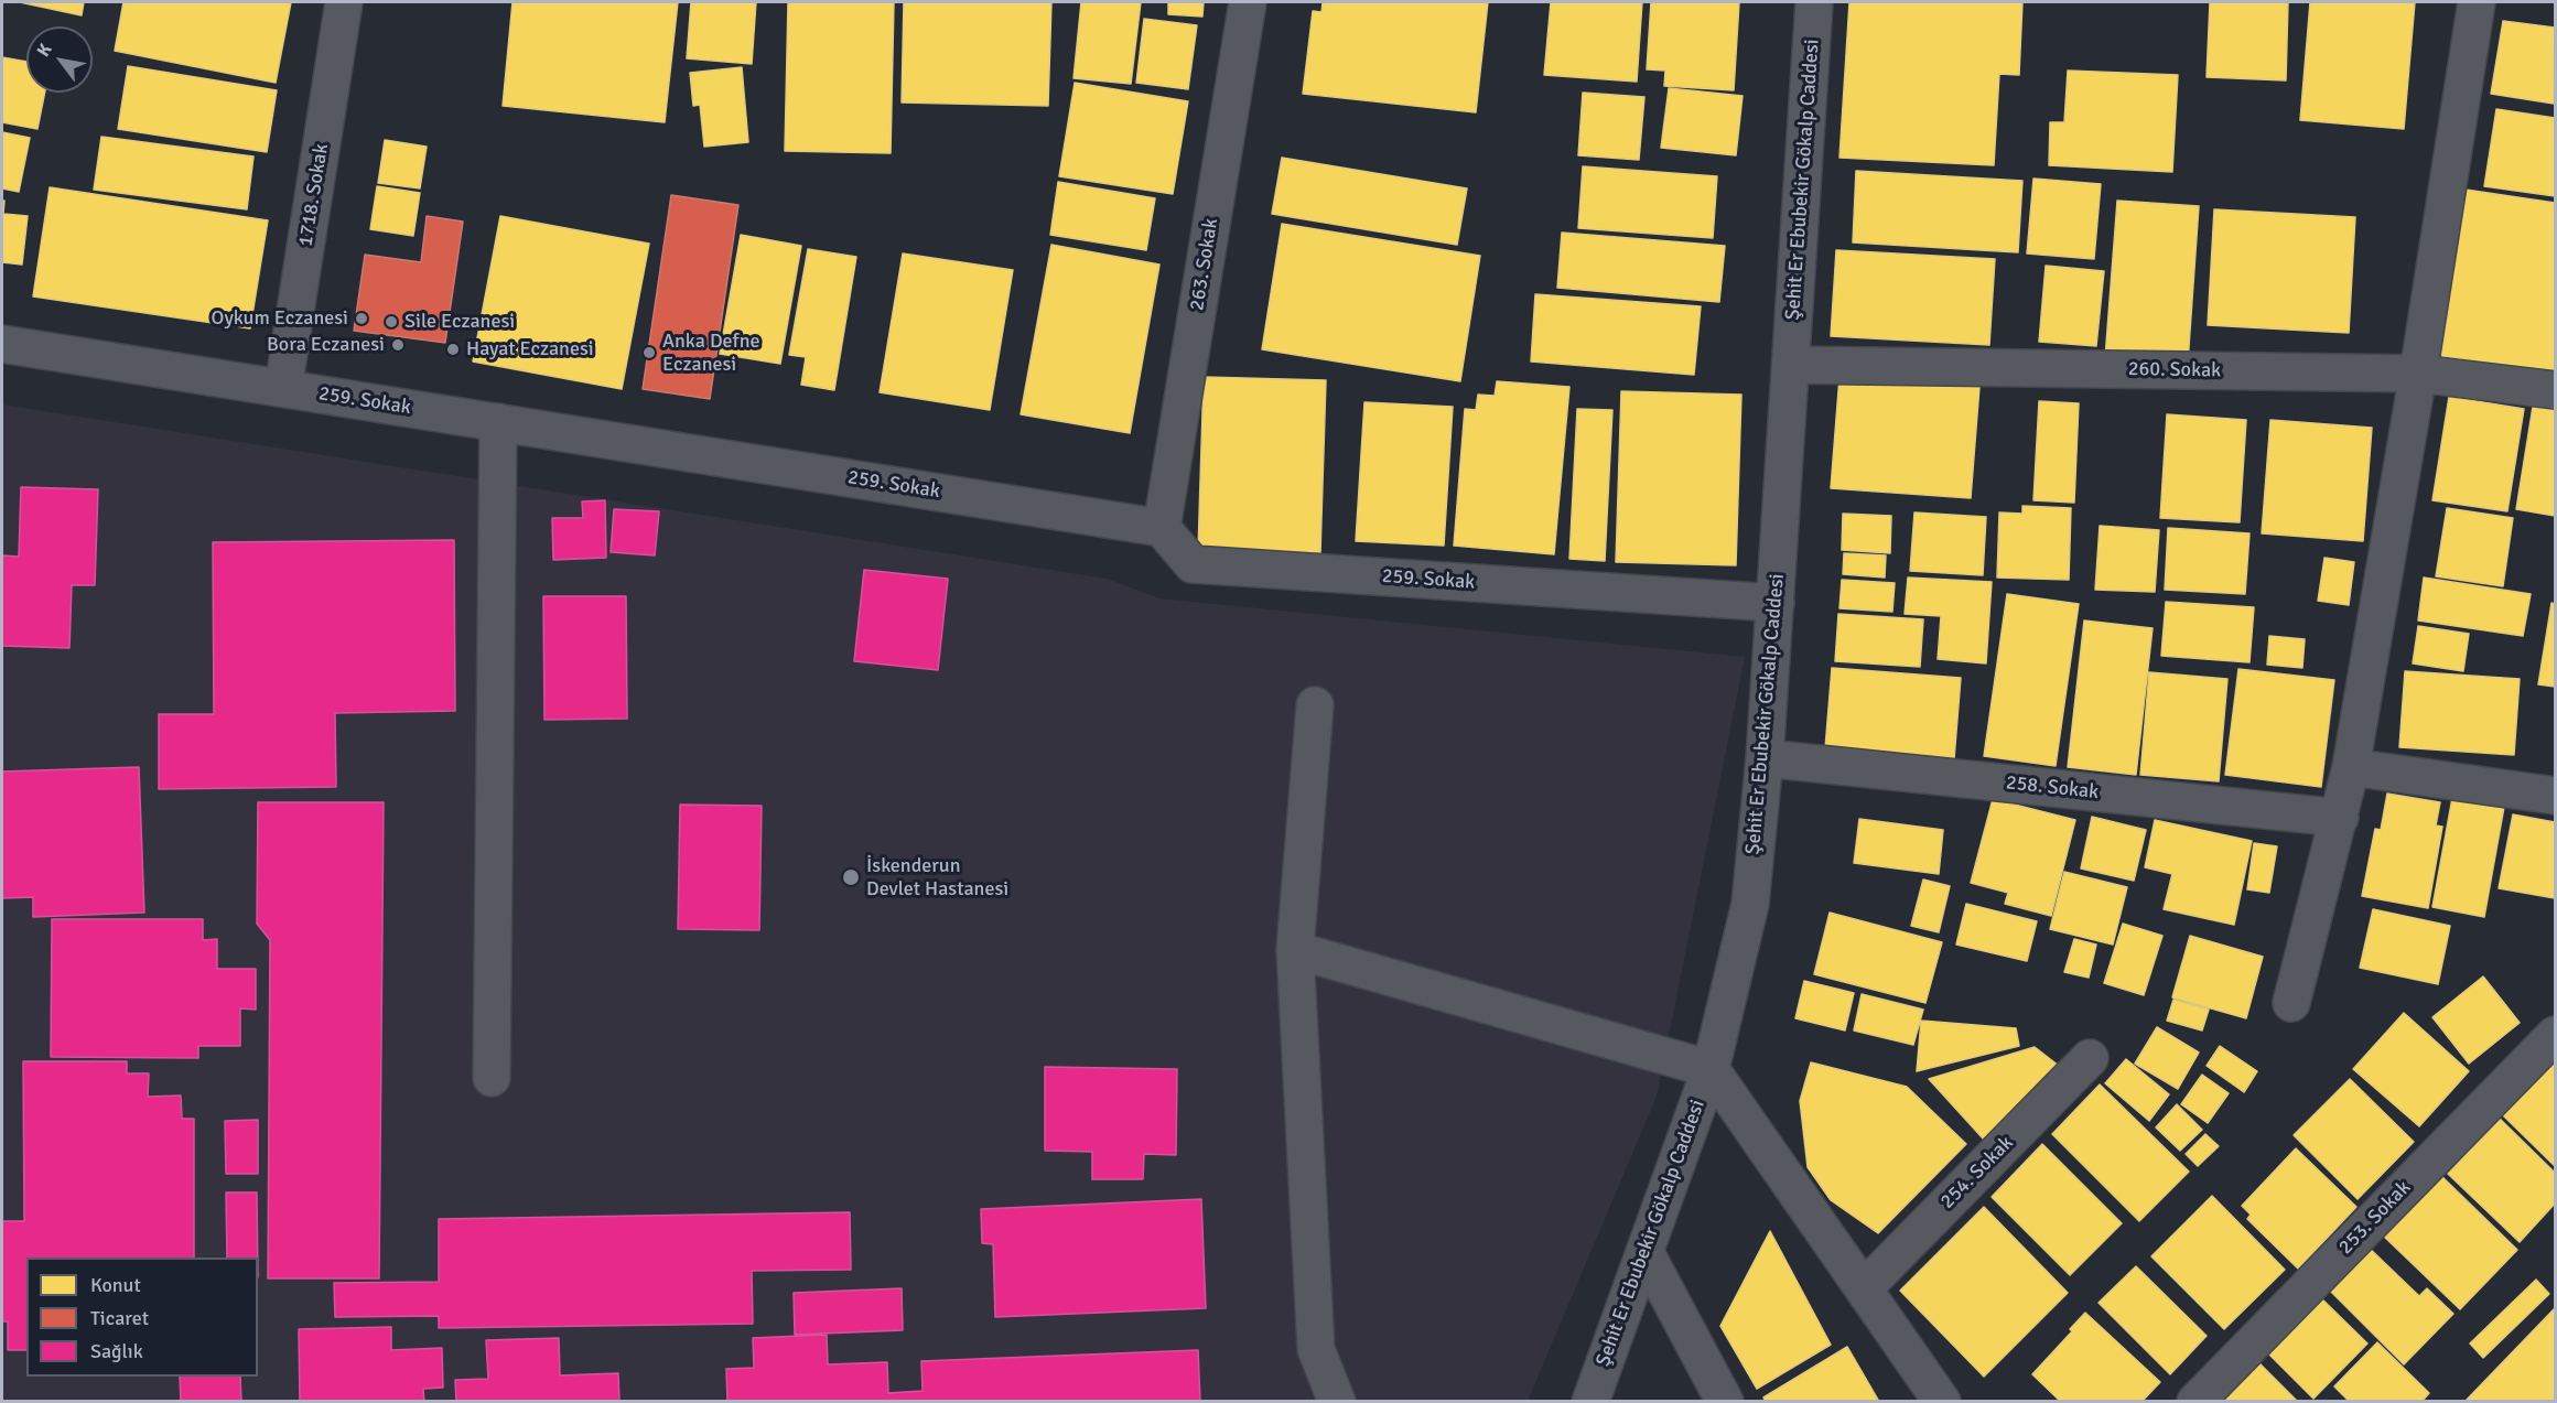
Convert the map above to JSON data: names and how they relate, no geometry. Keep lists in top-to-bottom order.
{
  "streets": {
    "street": [
      "Şehit Er Ebubekir Gökalp Caddesi",
      "1718. Sokak",
      "263. Sokak",
      "260. Sokak",
      "259. Sokak",
      "258. Sokak",
      "254. Sokak",
      "253. Sokak"
    ]
  },
  "crossings": [
    ["Şehit Er Ebubekir Gökalp Caddesi", "260. Sokak"],
    ["Şehit Er Ebubekir Gökalp Caddesi", "259. Sokak"],
    ["Şehit Er Ebubekir Gökalp Caddesi", "258. Sokak"],
    ["1718. Sokak", "259. Sokak"],
    ["263. Sokak", "259. Sokak"]
  ],
  "places": [
    "Oykum Eczanesi",
    "Sile Eczanesi",
    "Bora Eczanesi",
    "Hayat Eczanesi",
    "Anka Defne Eczanesi",
    "İskenderun Devlet Hastanesi"
  ],
  "legend": ["Konut", "Ticaret", "Sağlık"],
  "north": "top left"
}
